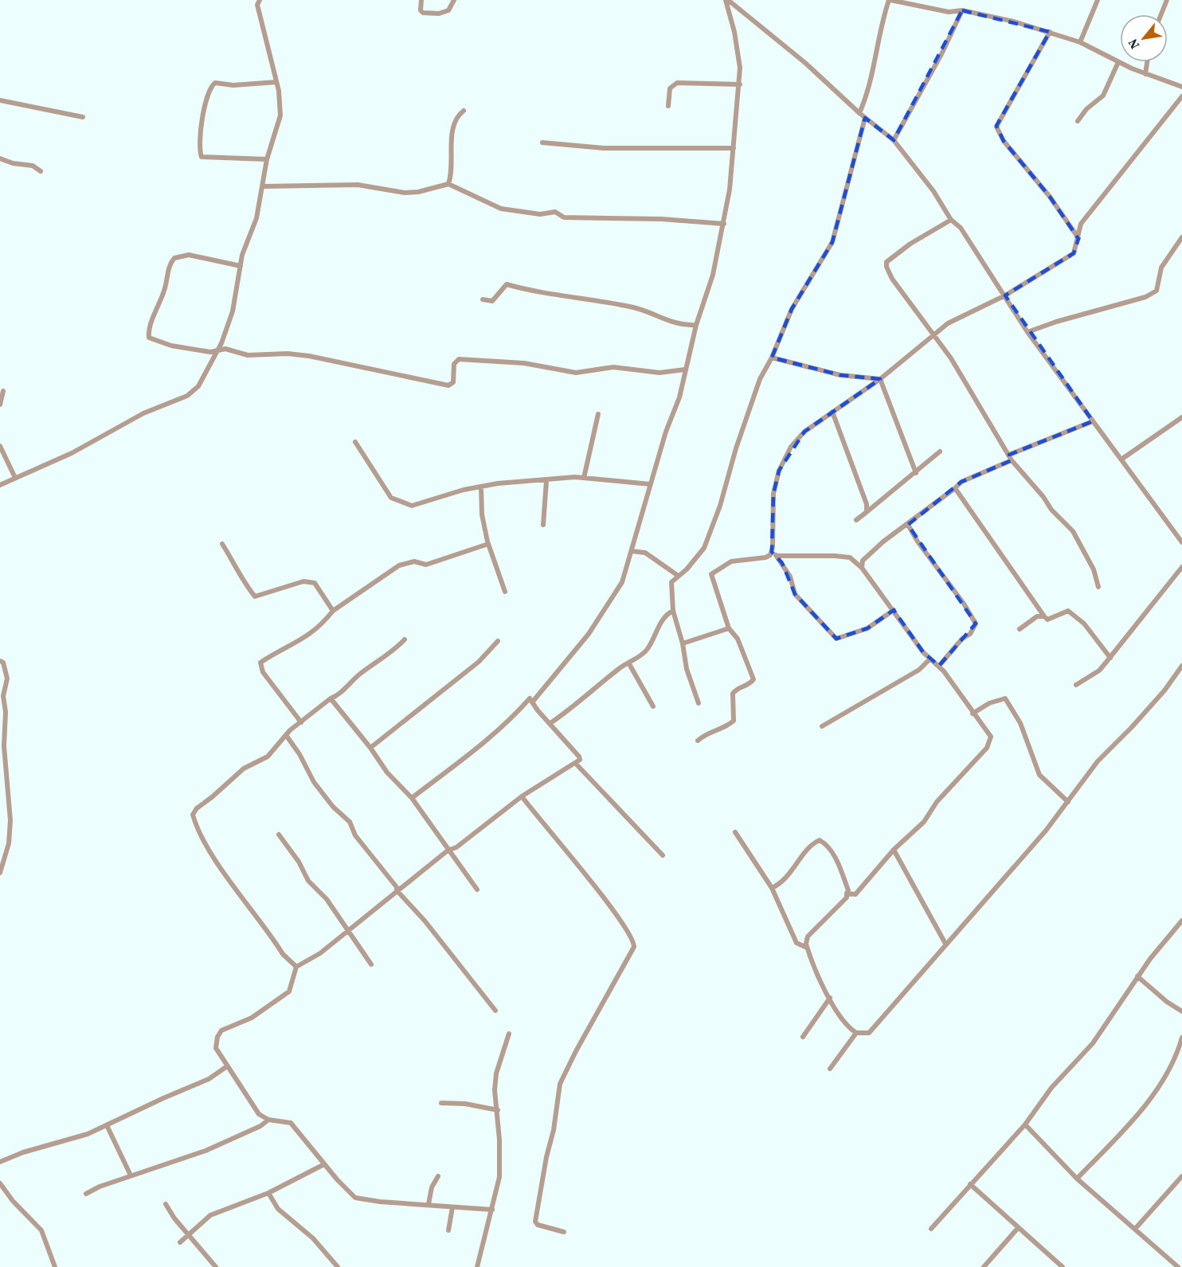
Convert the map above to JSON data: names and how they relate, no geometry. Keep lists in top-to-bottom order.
{
  "north": "bottom left"
}
